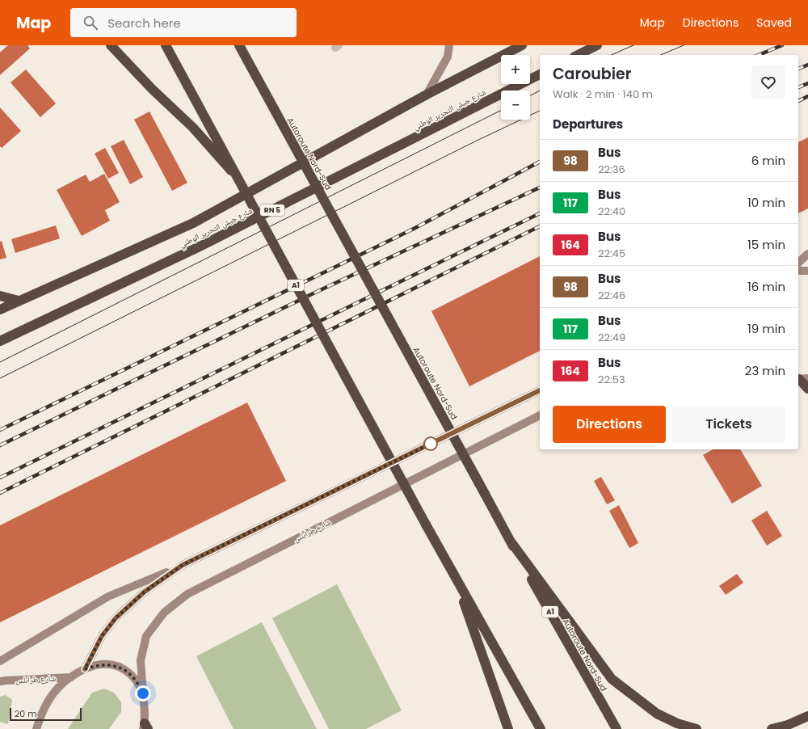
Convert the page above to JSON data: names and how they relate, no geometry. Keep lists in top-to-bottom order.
{
  "streets": {
    "highway": [
      "شارع جيش التحرير الوطني",
      "Autoroute Nord-Sud",
      "RN 5",
      "A1"
    ],
    "main road": ["شارع طرابلس"]
  },
  "lines": ["bus line 98"],
  "scale_bar": "20 m",
  "page": {
    "header": "Map",
    "search": "Search here",
    "nav": ["Map", "Directions", "Saved"],
    "map_buttons": ["+", "−"],
    "heading": [
      ["Caroubier", "Walk · 2 min · 140 m"],
      "Departures"
    ],
    "list": [
      {
        "mark": "98",
        "name": "Bus",
        "note": "22:36",
        "value": "6 min"
      },
      {
        "mark": "117",
        "name": "Bus",
        "note": "22:40",
        "value": "10 min"
      },
      {
        "mark": "164",
        "name": "Bus",
        "note": "22:45",
        "value": "15 min"
      },
      {
        "mark": "98",
        "name": "Bus",
        "note": "22:46",
        "value": "16 min"
      },
      {
        "mark": "117",
        "name": "Bus",
        "note": "22:49",
        "value": "19 min"
      },
      {
        "mark": "164",
        "name": "Bus",
        "note": "22:53",
        "value": "23 min"
      }
    ],
    "buttons": ["Directions", "Tickets"],
    "scale": "20 m"
  }
}
